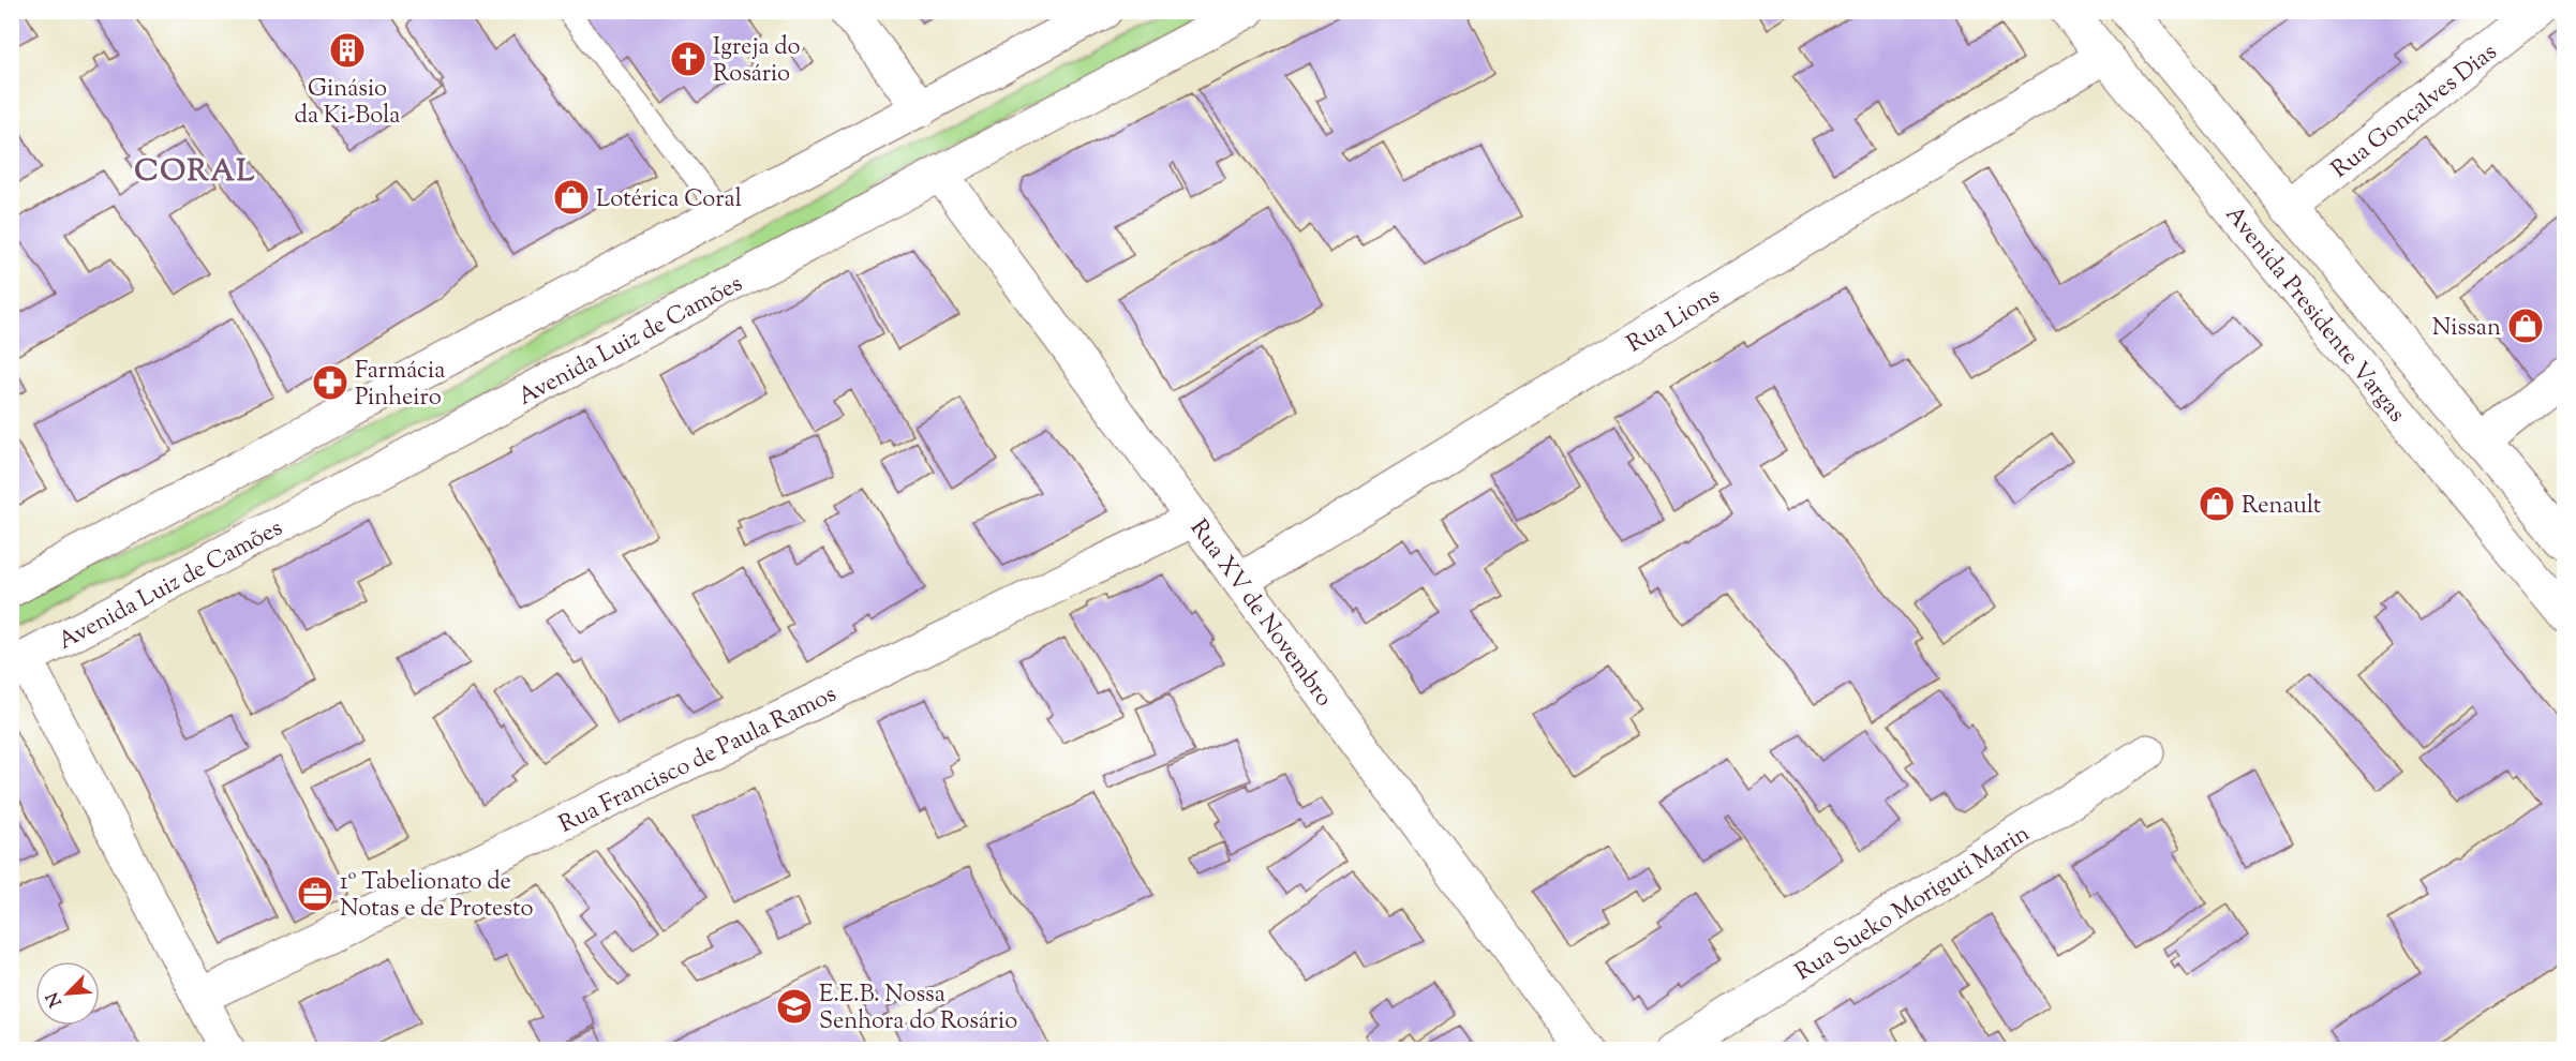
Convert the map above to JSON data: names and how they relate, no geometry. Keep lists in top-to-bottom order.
{
  "streets": {
    "street": [
      "Rua Gonçalves Dias",
      "Avenida Presidente Vargas",
      "Rua Lions",
      "Avenida Luiz de Camões",
      "Rua XV de Novembro",
      "Rua Francisco de Paula Ramos",
      "Rua Sueko Moriguti Marin"
    ]
  },
  "crossings": [
    ["Rua Gonçalves Dias", "Avenida Presidente Vargas"],
    ["Avenida Presidente Vargas", "Rua Lions"],
    ["Rua Lions", "Rua XV de Novembro"],
    ["Avenida Luiz de Camões", "Rua XV de Novembro"],
    ["Rua XV de Novembro", "Rua Francisco de Paula Ramos"]
  ],
  "districts": ["CORAL"],
  "places": {
    "building": ["Ginásio da Ki-Bola"],
    "church": ["Igreja do Rosário"],
    "shop": ["Lotérica Coral", "Nissan", "Renault"],
    "pharmacy": ["Farmácia Pinheiro"],
    "office": ["1º Tabelionato de Notas e de Protesto"],
    "school or university": ["E.E.B. Nossa Senhora do Rosário"]
  },
  "north": "bottom left"
}
